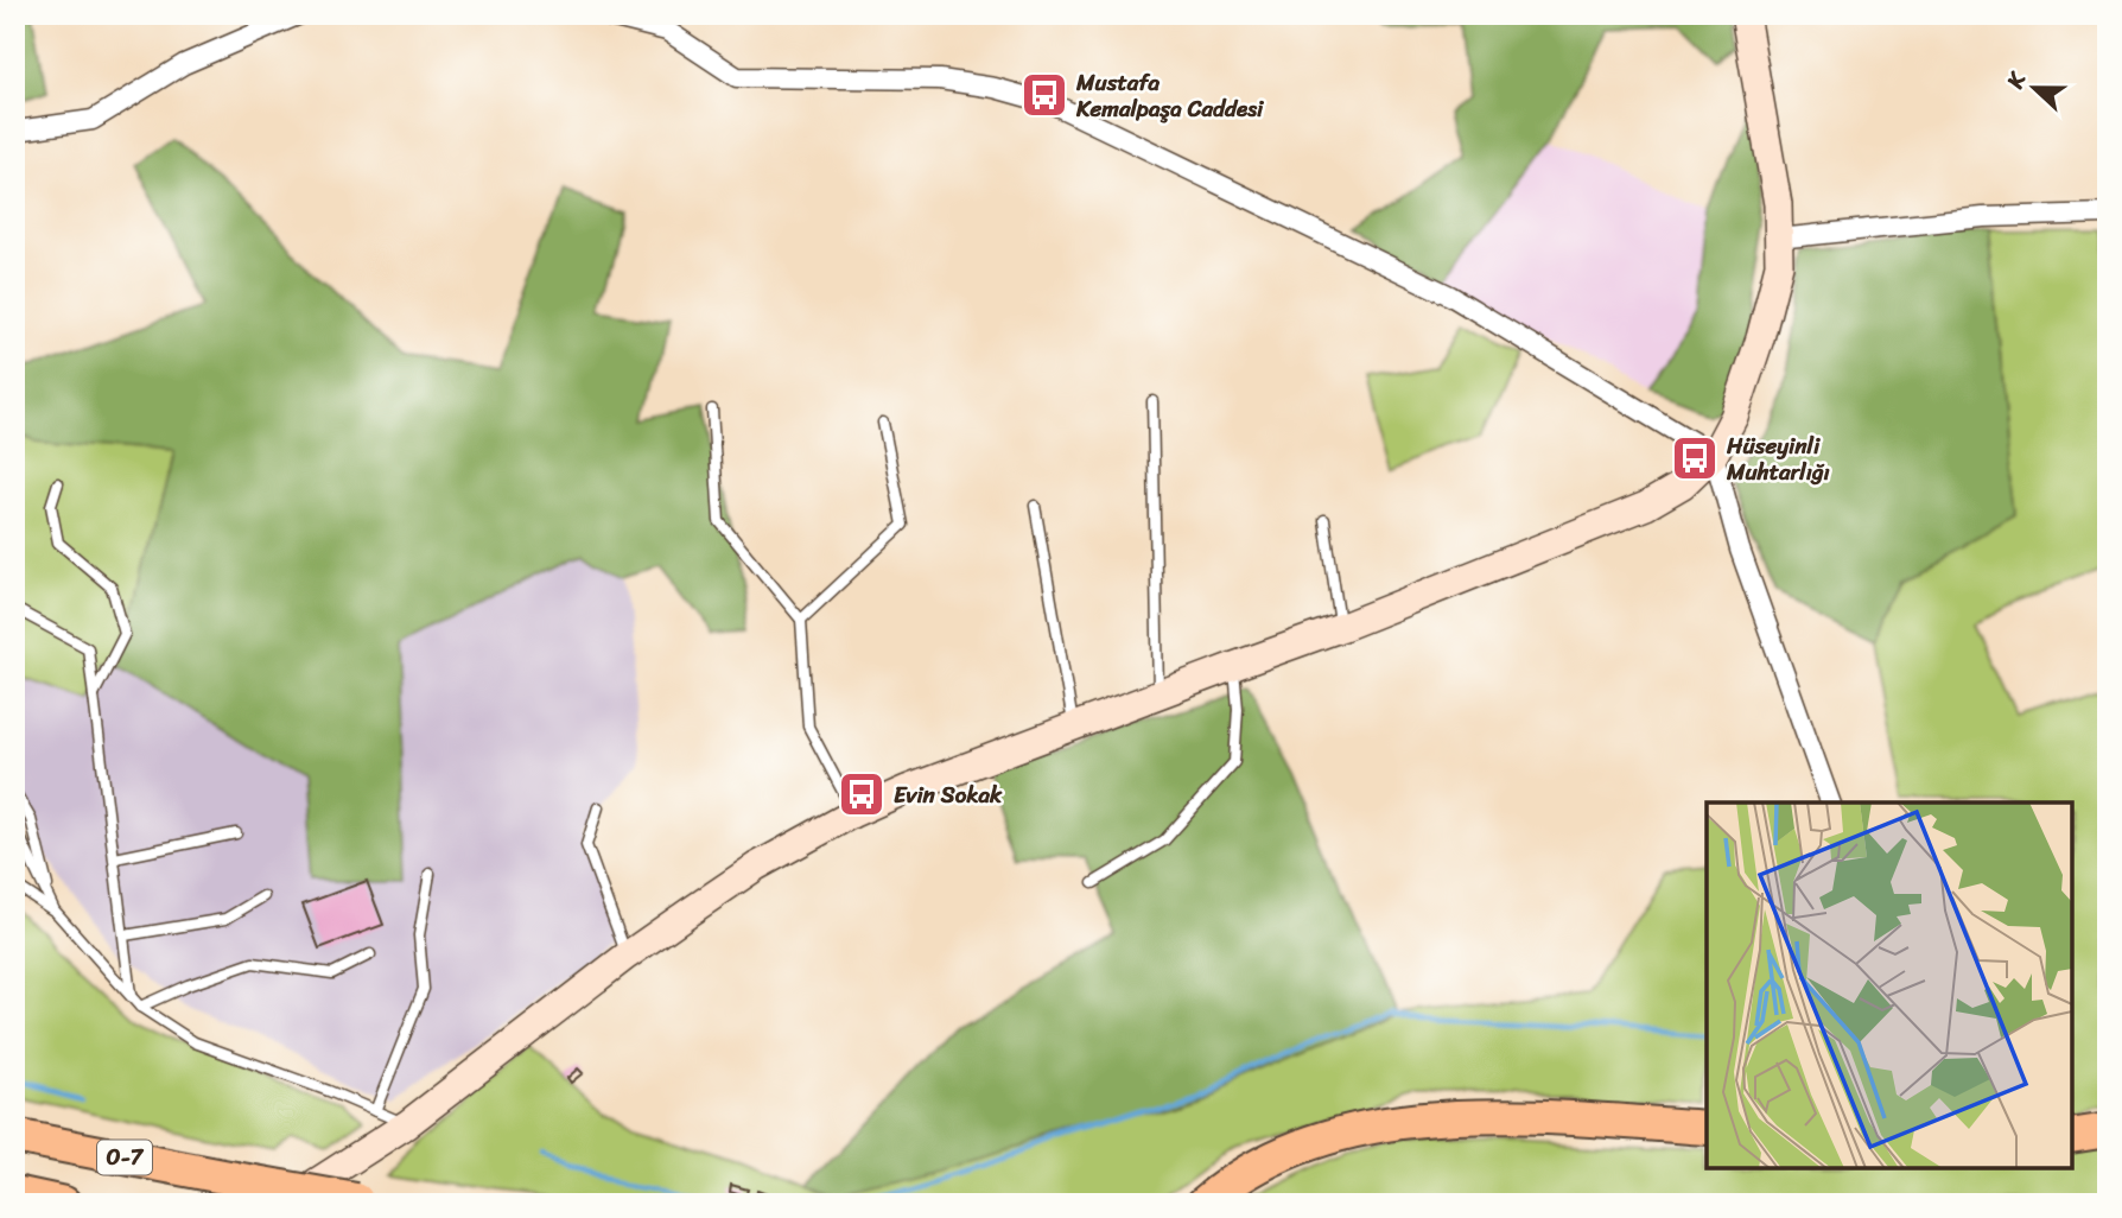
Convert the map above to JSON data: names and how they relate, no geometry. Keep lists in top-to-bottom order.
{
  "streets": {
    "highway": ["O-7"]
  },
  "places": {
    "bus stop": ["Mustafa Kemalpaşa Caddesi", "Hüseyinli Muhtarlığı", "Evin Sokak"]
  },
  "north": "left"
}
